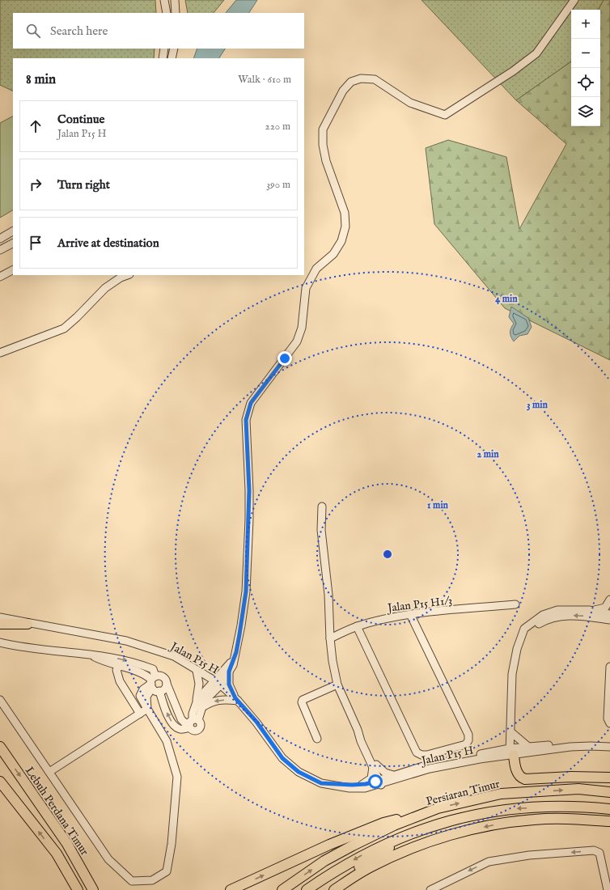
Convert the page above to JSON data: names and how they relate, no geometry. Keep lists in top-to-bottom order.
{
  "streets": {
    "main road": ["Persiaran Timur", "Lebuh Perdana Timur"],
    "street": ["Jalan P15 H1/3", "Jalan P15 H"]
  },
  "page": {
    "map_buttons": ["+", "−"],
    "search": "Search here",
    "heading": ["8 min", "Walk · 610 m"],
    "list": [
      ["Continue", "Jalan P15 H", "220 m"],
      ["Turn right", "390 m"],
      "Arrive at destination"
    ]
  },
  "rings": [
    "4 min",
    "3 min",
    "2 min",
    "1 min"
  ]
}
